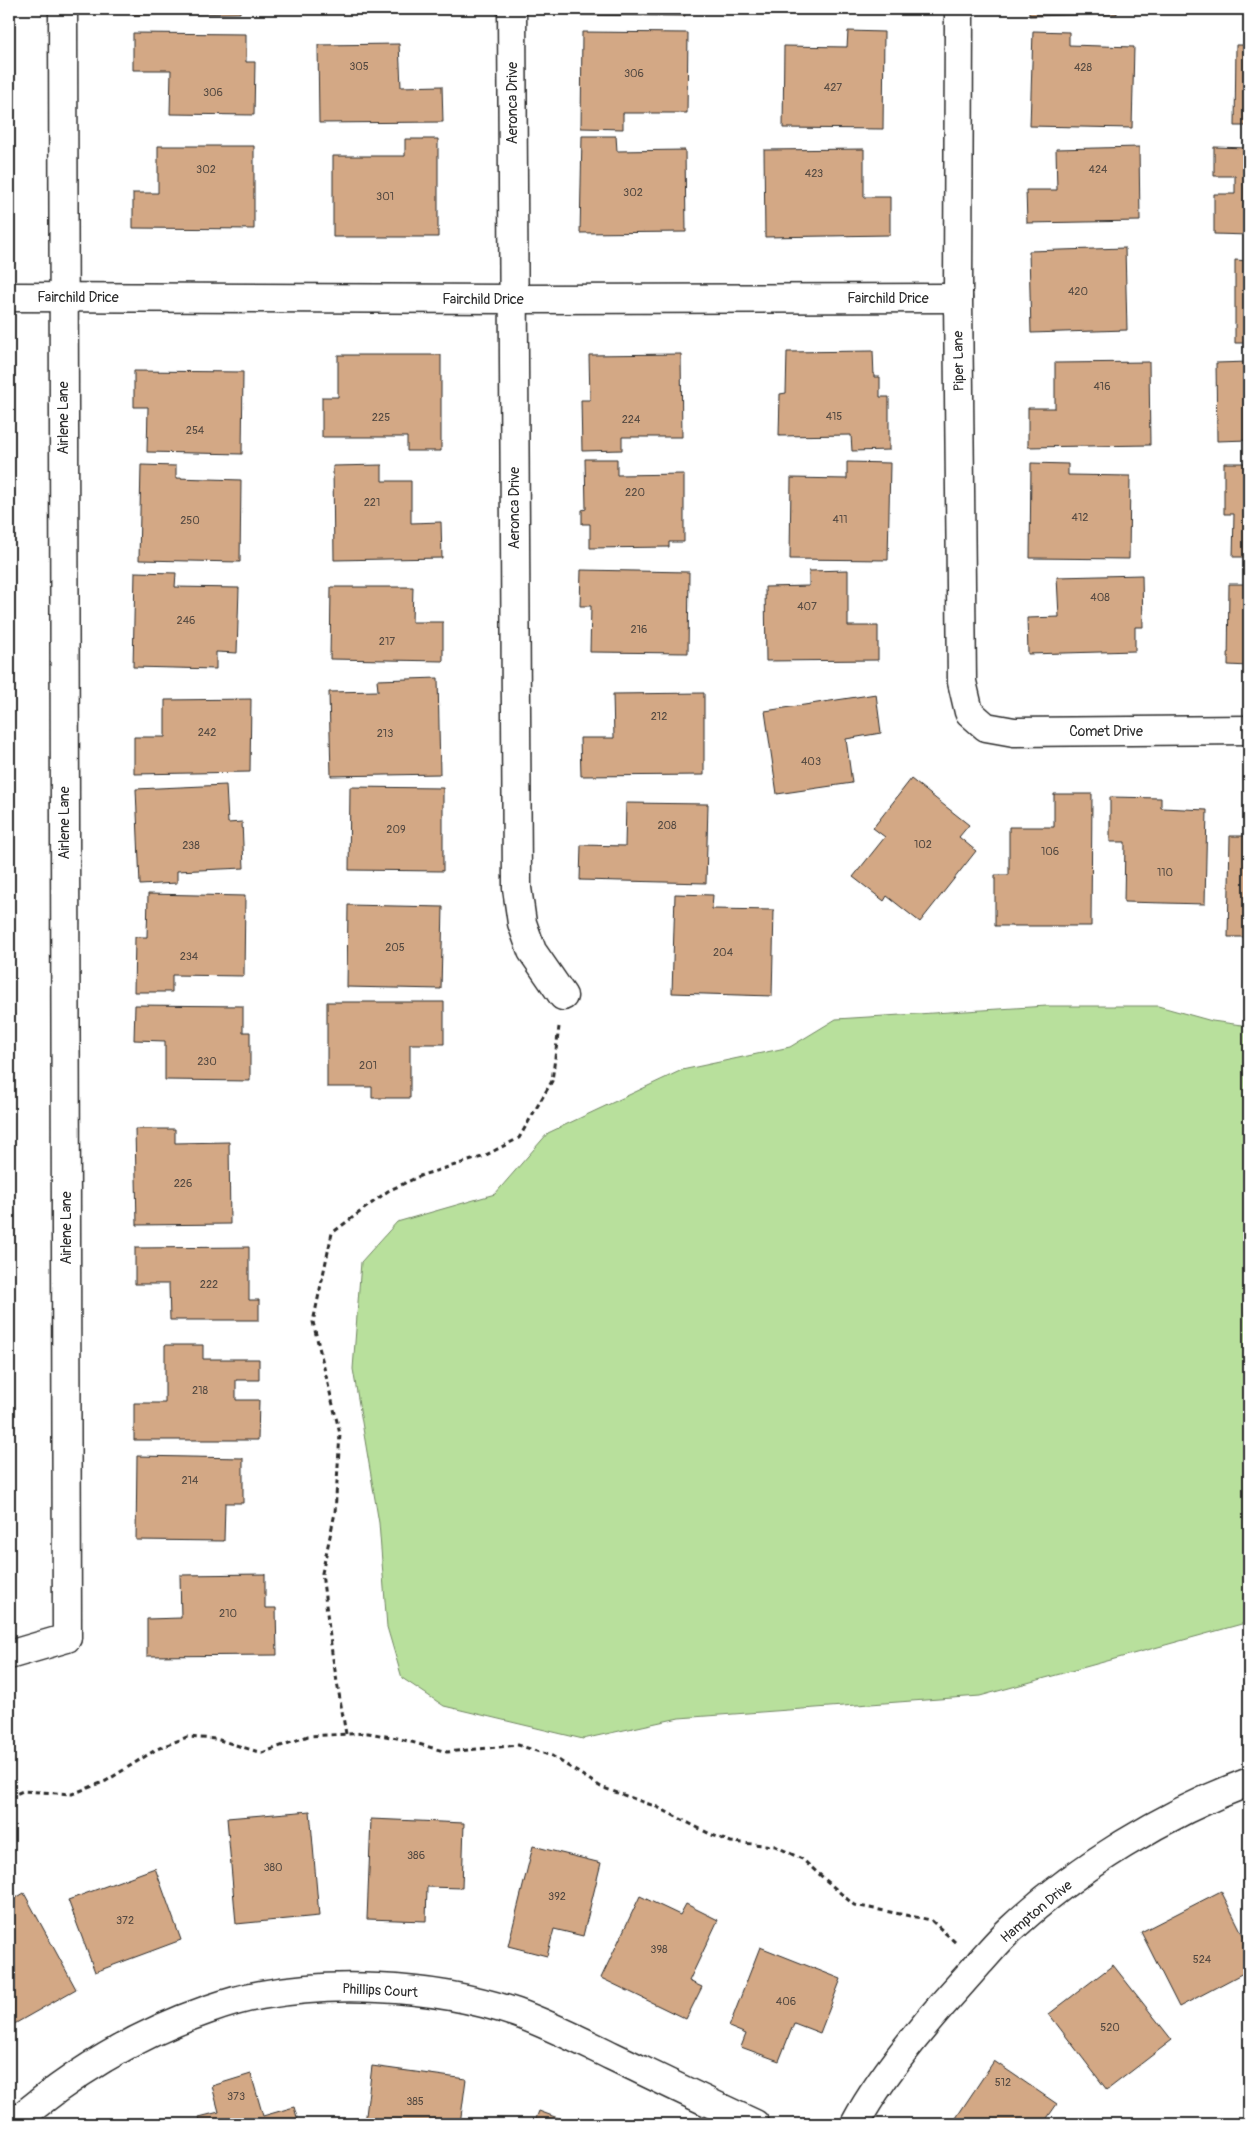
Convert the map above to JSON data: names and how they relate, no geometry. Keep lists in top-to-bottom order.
{
  "streets": {
    "street": [
      "Aeronca Drive",
      "Fairchild Drice",
      "Piper Lane",
      "Airlene Lane",
      "Comet Drive",
      "Hampton Drive",
      "Phillips Court"
    ]
  },
  "crossings": [
    ["Aeronca Drive", "Fairchild Drice"],
    ["Fairchild Drice", "Piper Lane"],
    ["Fairchild Drice", "Airlene Lane"],
    ["Piper Lane", "Comet Drive"]
  ],
  "house_numbers": [
    "305",
    "428",
    "306",
    "427",
    "306",
    "302",
    "424",
    "423",
    "302",
    "301",
    "420",
    "416",
    "415",
    "225",
    "224",
    "254",
    "220",
    "221",
    "412",
    "411",
    "250",
    "408",
    "407",
    "246",
    "216",
    "217",
    "212",
    "242",
    "213",
    "403",
    "208",
    "209",
    "102",
    "238",
    "106",
    "110",
    "205",
    "204",
    "234",
    "230",
    "201",
    "226",
    "222",
    "218",
    "214",
    "210",
    "386",
    "380",
    "392",
    "372",
    "398",
    "524",
    "406",
    "520",
    "512",
    "373",
    "385"
  ]
}
